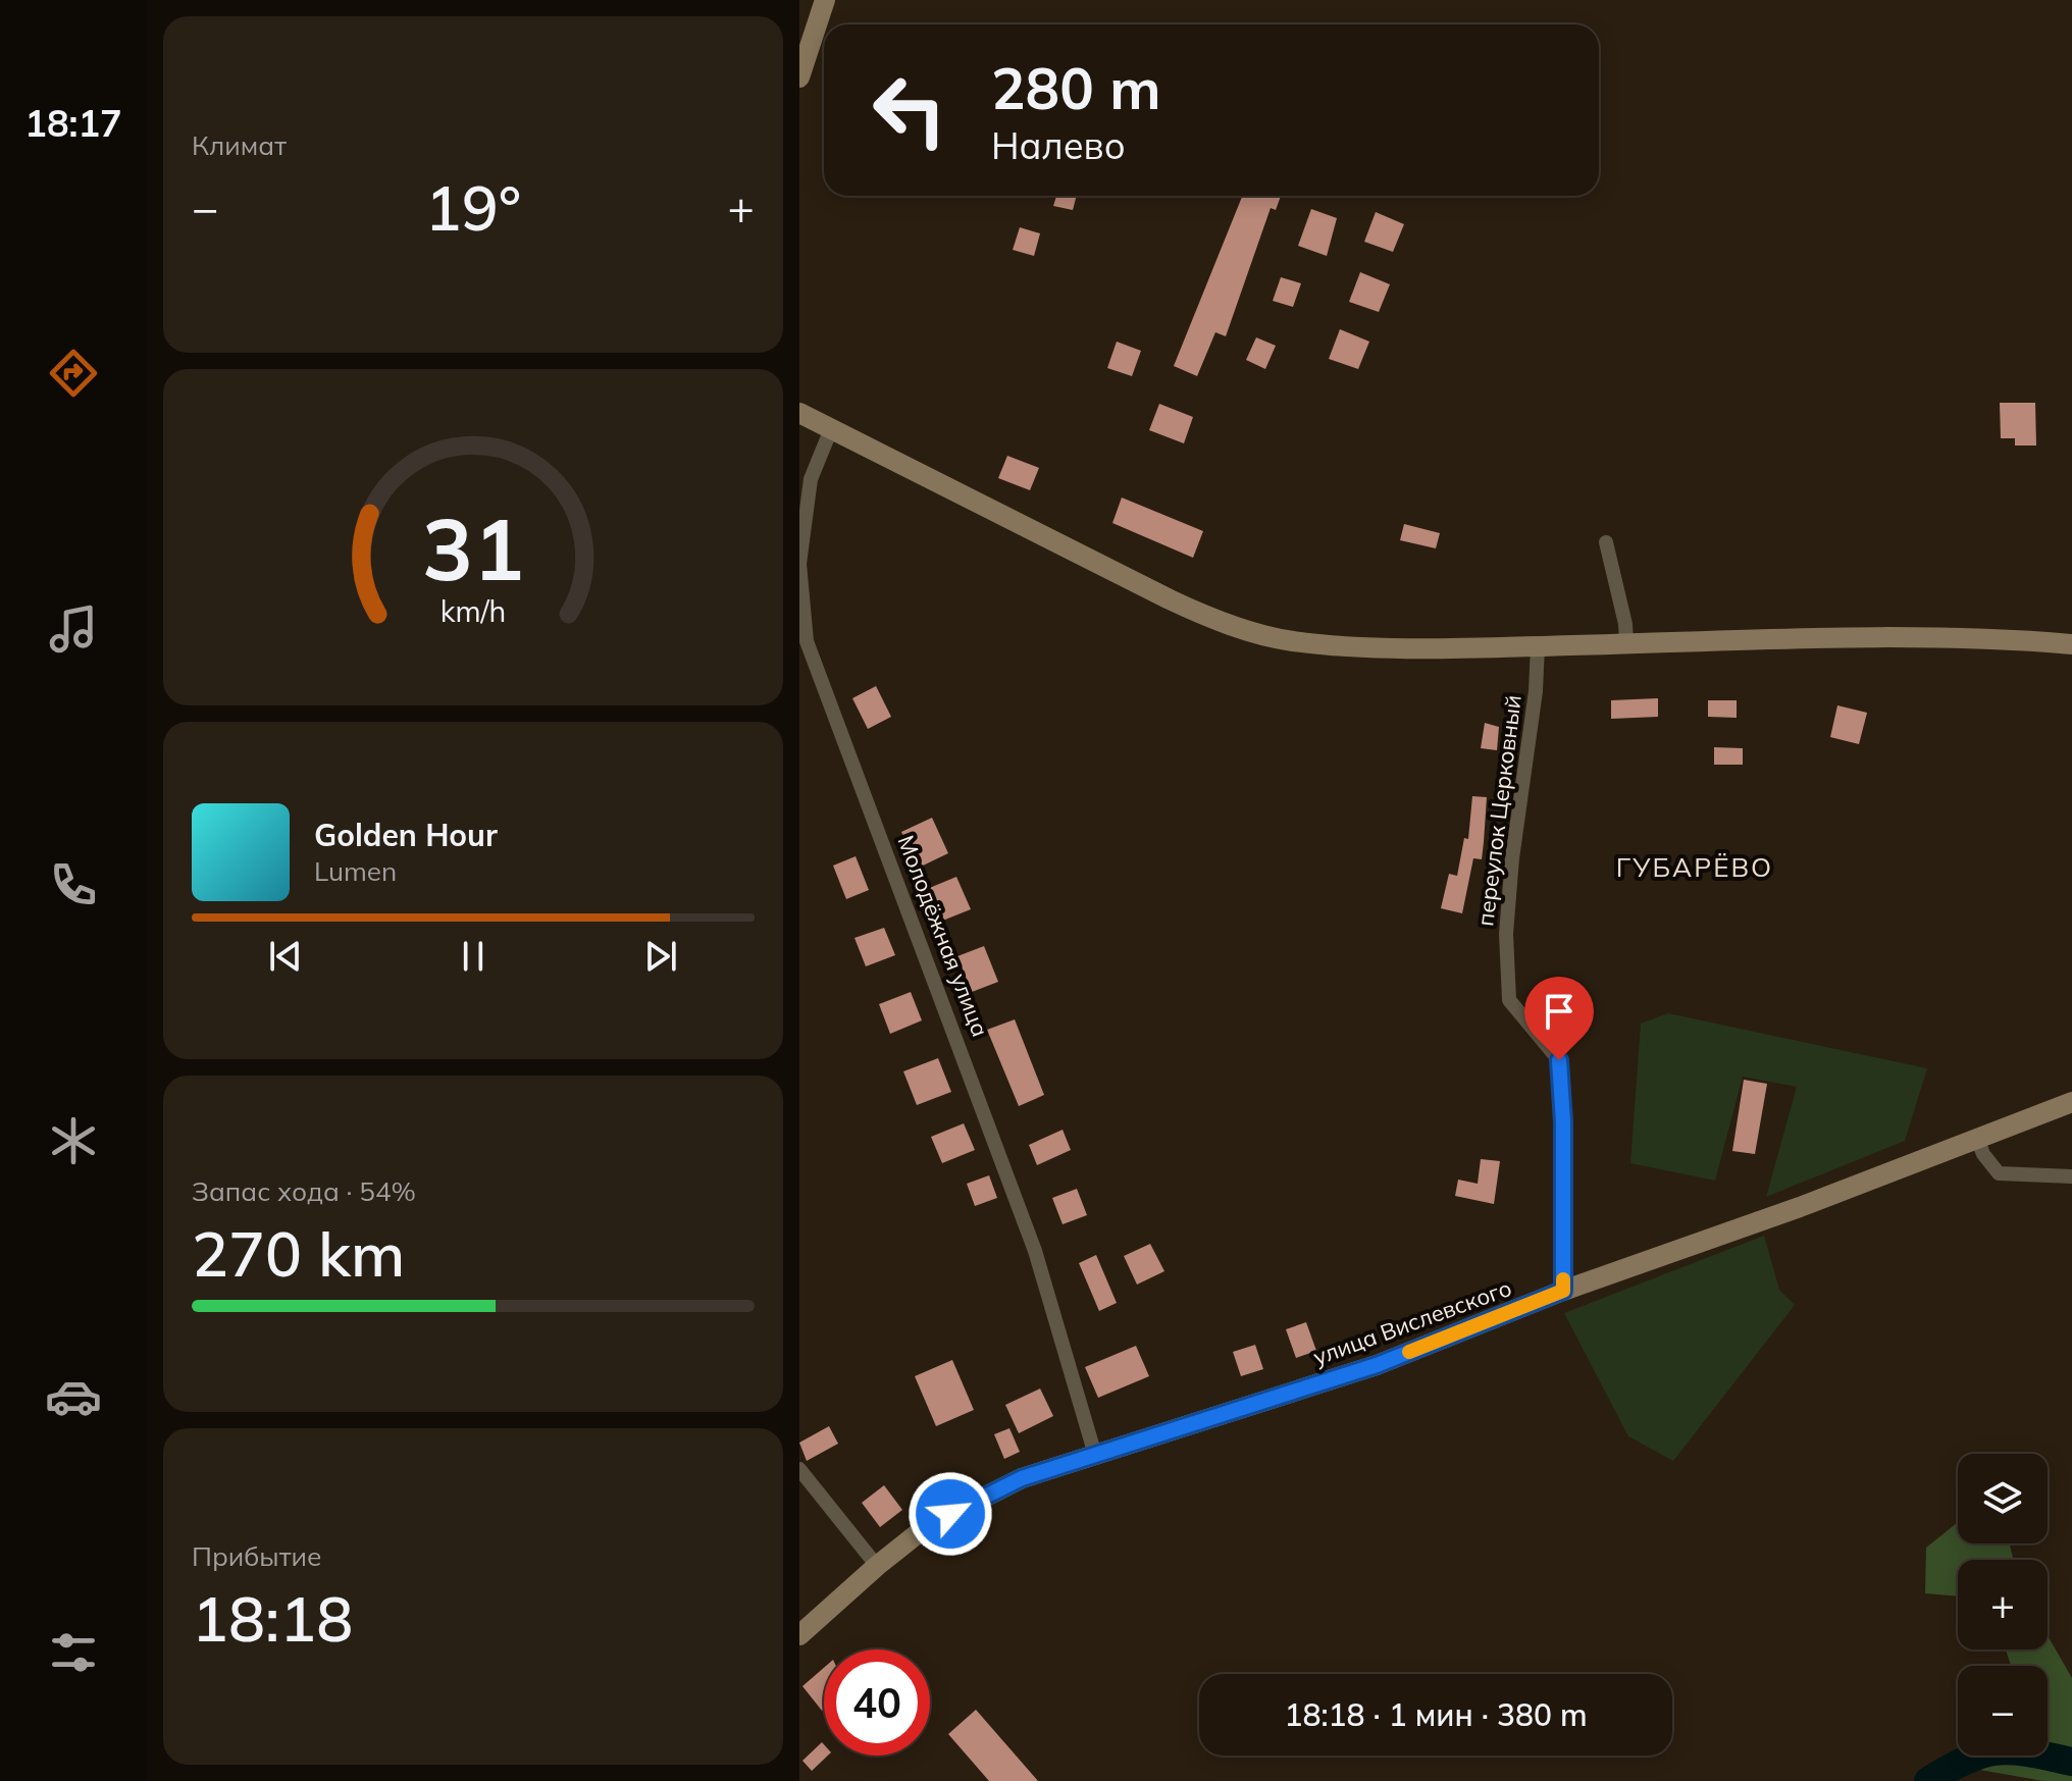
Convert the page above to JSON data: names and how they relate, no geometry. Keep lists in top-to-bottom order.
{
  "streets": {
    "main road": ["улица Вислевского"],
    "street": ["переулок Церковный", "Молодёжная улица"]
  },
  "crossings": [
    ["переулок Церковный", "улица Вислевского"],
    ["Молодёжная улица", "улица Вислевского"]
  ],
  "districts": ["ГУБАРЁВО"],
  "page": {
    "tabs": "18:17",
    "tile": [
      "Климат",
      ["Запас хода · 54%", "270 km"],
      ["Прибытие", "18:18"]
    ],
    "turn": ["280 m", "Налево"],
    "heat": ["−", "19°", "+"],
    "song": ["Golden Hour", "Lumen"],
    "map_buttons": ["+", "−"],
    "limit": "40",
    "trip": "18:18 · 1 мин · 380 m",
    "gauge": ["31", "km/h"]
  }
}
